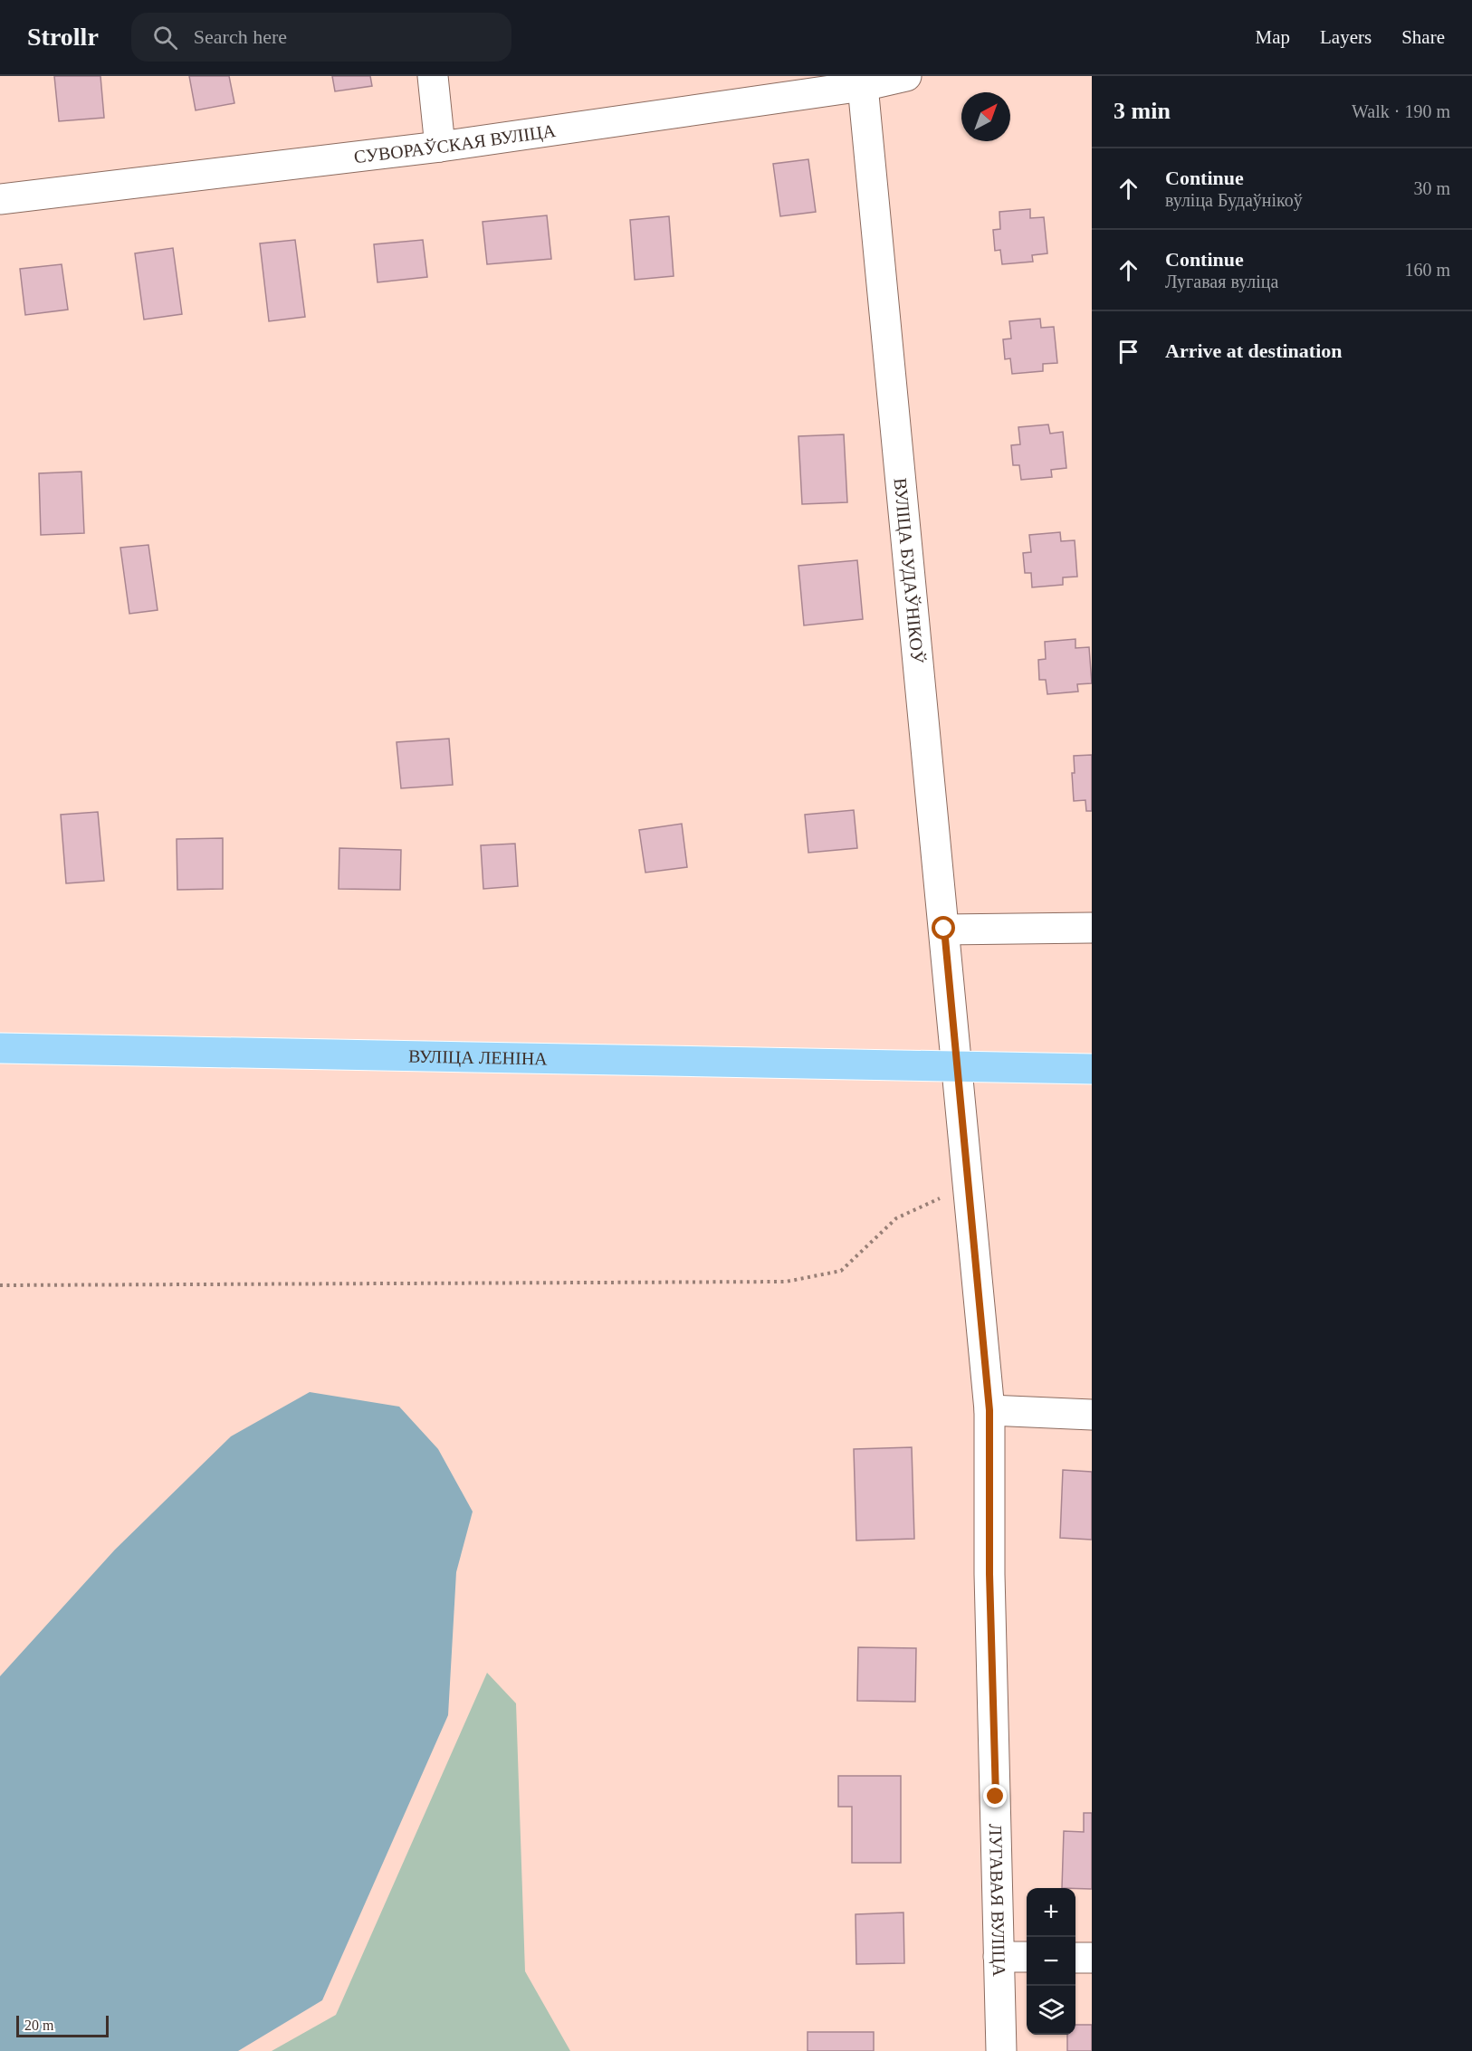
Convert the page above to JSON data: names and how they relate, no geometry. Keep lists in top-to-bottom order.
{
  "streets": {
    "main road": ["ВУЛІЦА ЛЕНІНА"],
    "street": ["СУВОРАЎСКАЯ ВУЛІЦА", "ВУЛІЦА БУДАЎНІКОЎ", "ЛУГАВАЯ ВУЛІЦА"]
  },
  "crossings": [
    ["СУВОРАЎСКАЯ ВУЛІЦА", "ВУЛІЦА БУДАЎНІКОЎ"],
    ["ВУЛІЦА БУДАЎНІКОЎ", "ВУЛІЦА ЛЕНІНА"],
    ["ВУЛІЦА БУДАЎНІКОЎ", "ЛУГАВАЯ ВУЛІЦА"],
    ["ВУЛІЦА ЛЕНІНА", "ЛУГАВАЯ ВУЛІЦА"]
  ],
  "scale_bar": "20 m",
  "north": "top right",
  "page": {
    "header": "Strollr",
    "search": "Search here",
    "nav": ["Map", "Layers", "Share"],
    "heading": ["3 min", "Walk · 190 m"],
    "list": [
      ["Continue", "вуліца Будаўнікоў", "30 m"],
      ["Continue", "Лугавая вуліца", "160 m"],
      "Arrive at destination"
    ],
    "map_buttons": ["+", "−"],
    "scale": "20 m"
  }
}
